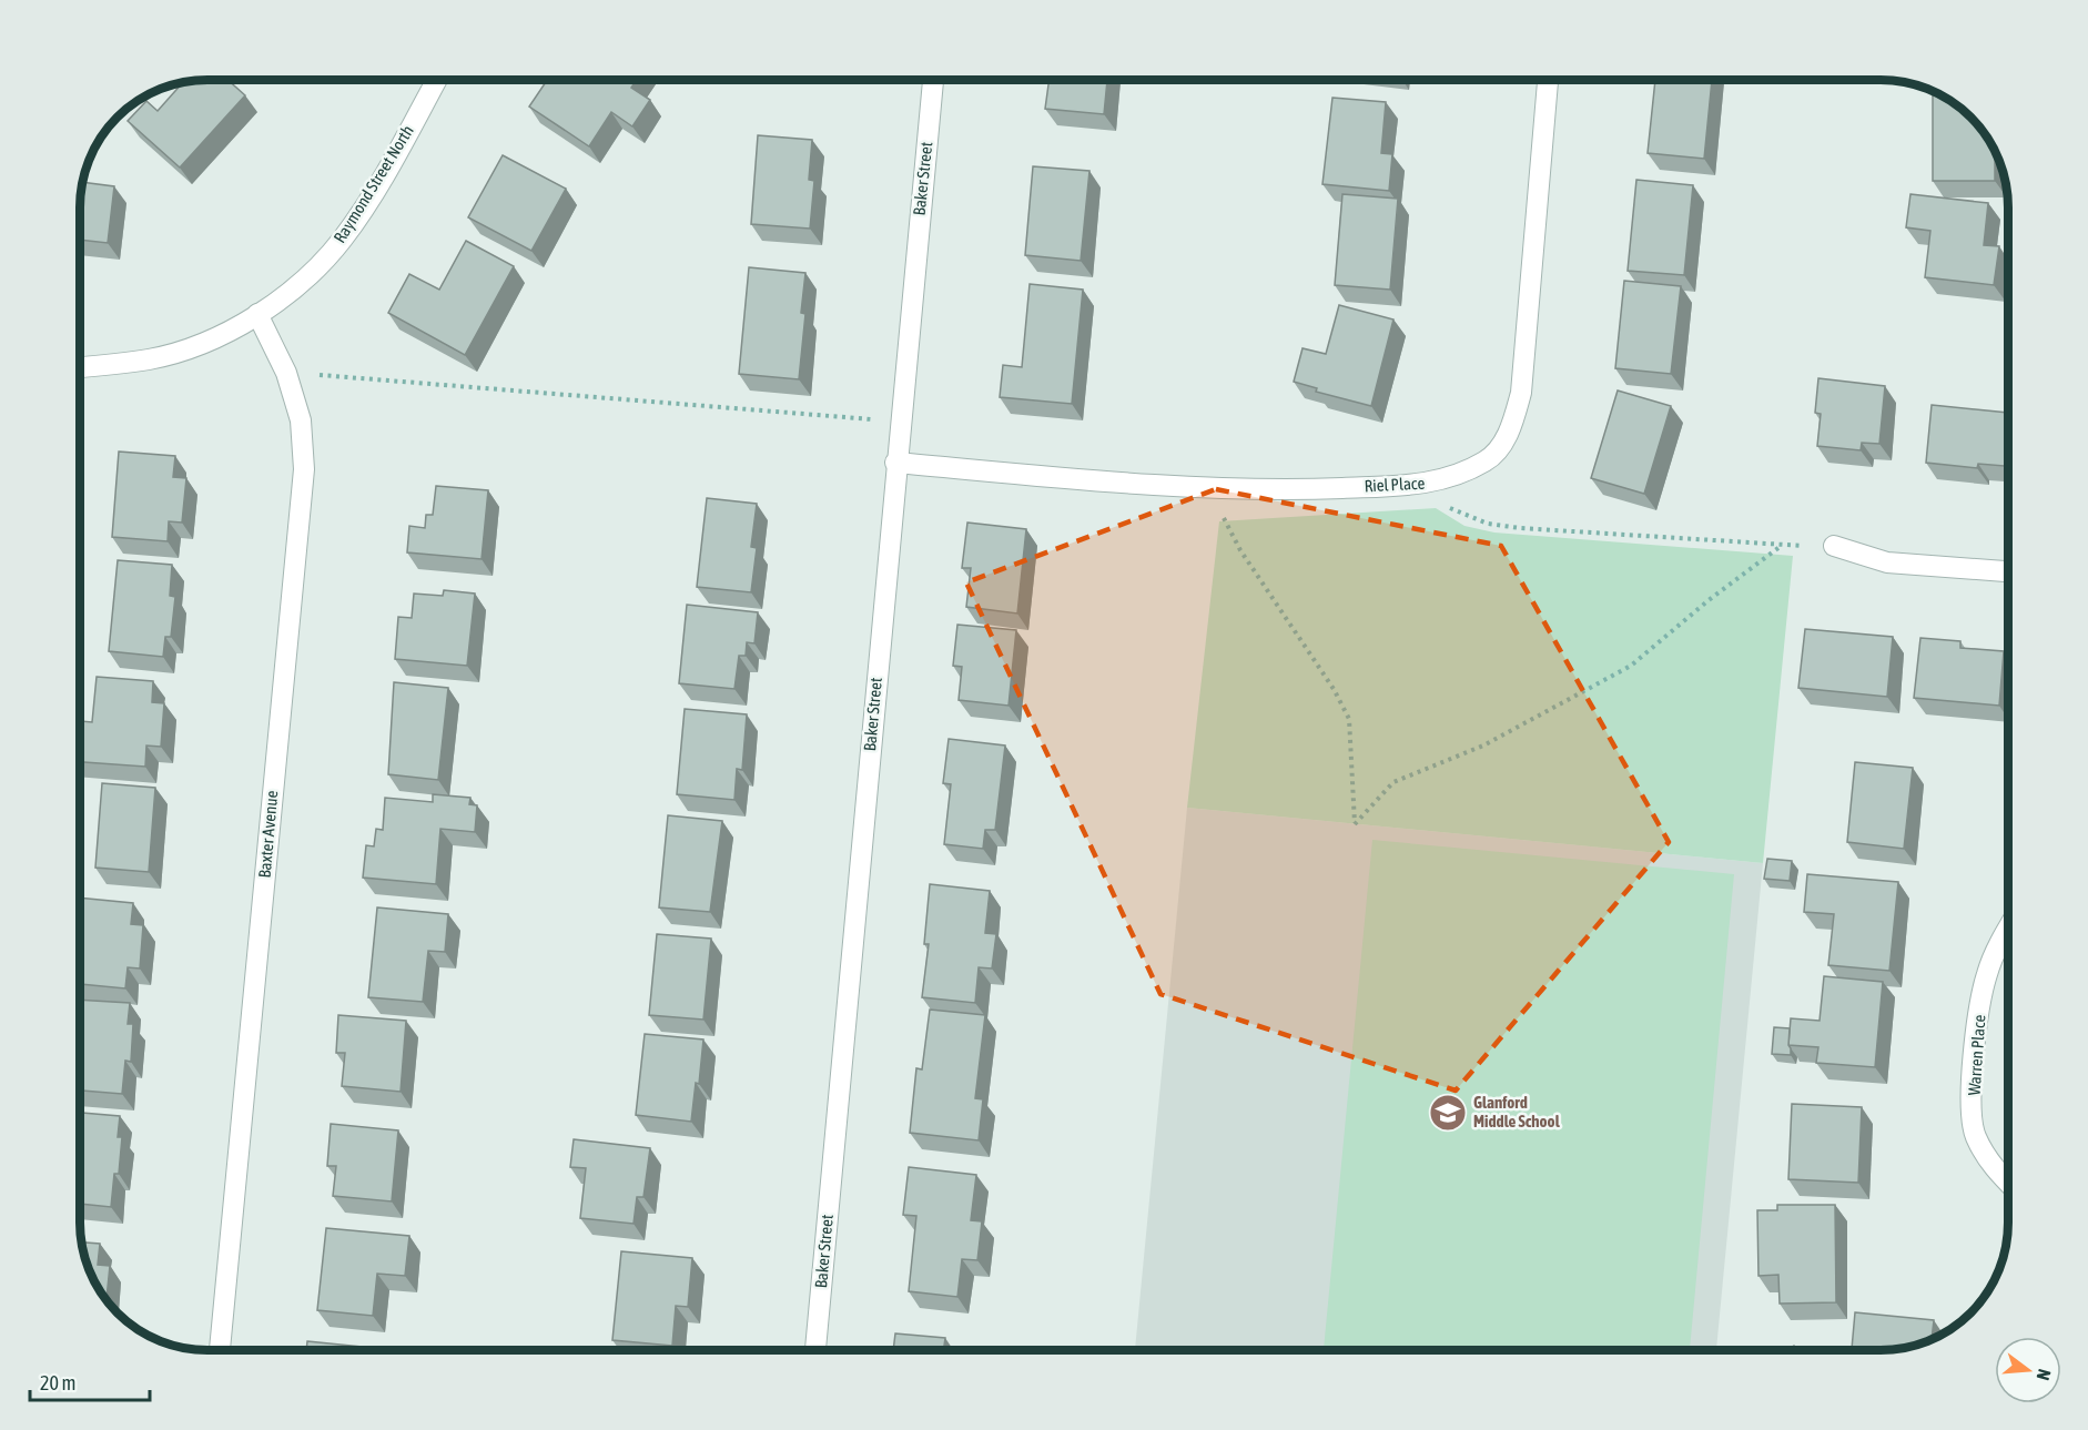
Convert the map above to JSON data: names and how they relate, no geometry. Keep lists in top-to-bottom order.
{
  "streets": {
    "street": [
      "Baker Street",
      "Raymond Street North",
      "Riel Place",
      "Baxter Avenue",
      "Warren Place"
    ]
  },
  "crossings": [
    ["Baker Street", "Riel Place"],
    ["Raymond Street North", "Baxter Avenue"]
  ],
  "places": {
    "school or university": ["Glanford Middle School"]
  },
  "scale_bar": "20 m",
  "north": "right"
}
